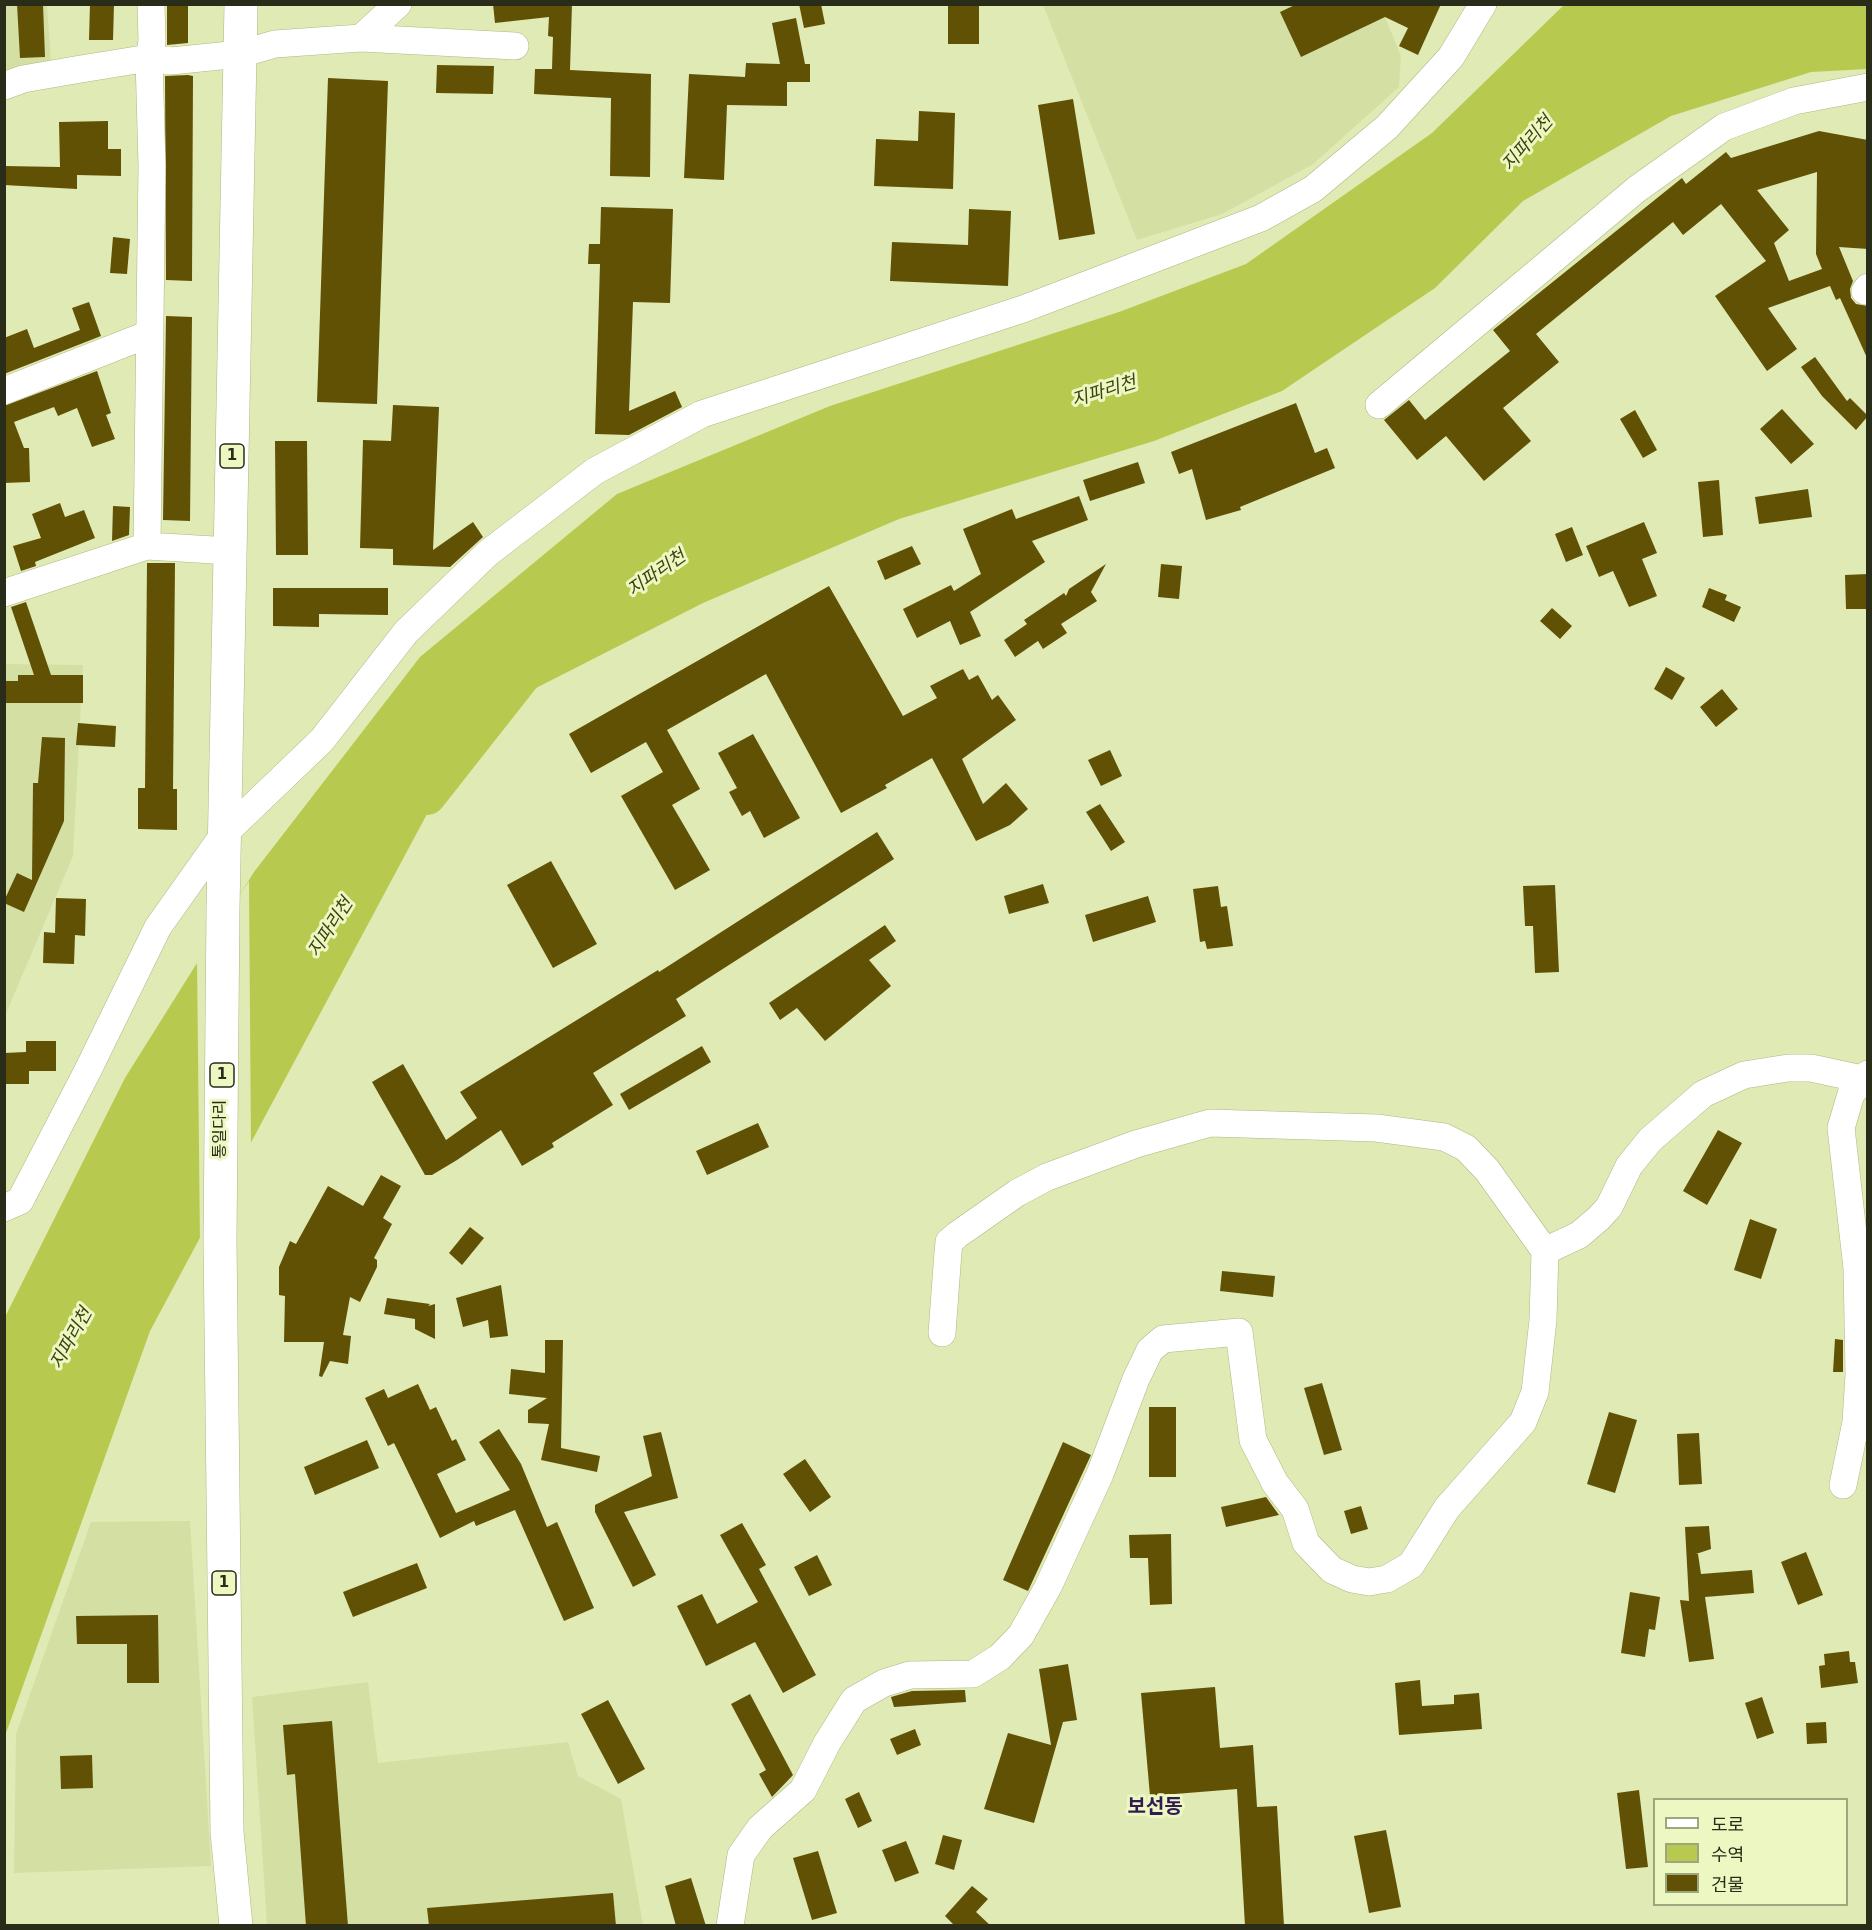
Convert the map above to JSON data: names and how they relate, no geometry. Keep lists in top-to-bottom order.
{
  "streets": {
    "main road": ["1", "통일다리"]
  },
  "crossings": [
    ["1", "통일다리"]
  ],
  "districts": ["보선동"],
  "water": ["지파리천"],
  "legend": ["도로", "수역", "건물"]
}
